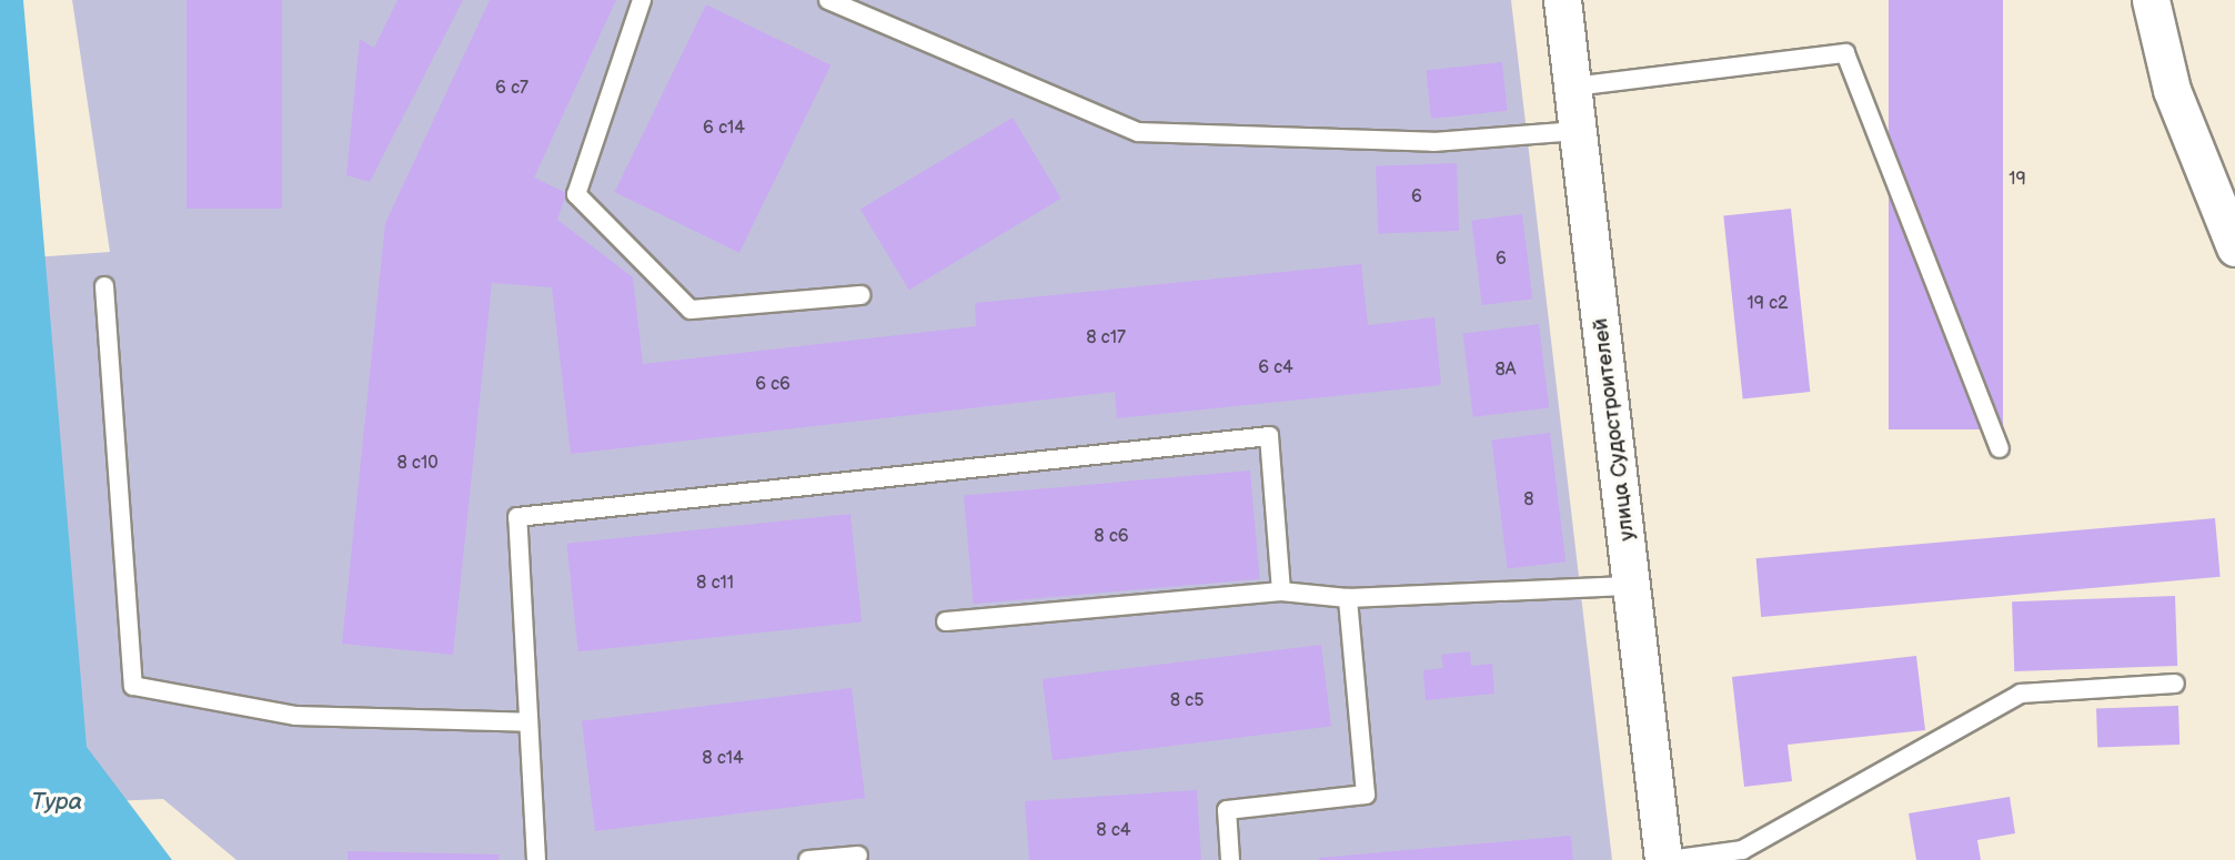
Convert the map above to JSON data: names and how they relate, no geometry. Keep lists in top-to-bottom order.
{
  "streets": {
    "street": ["улица Судостроителей"]
  },
  "water": ["Тура"],
  "house_numbers": [
    "6 с7",
    "6 с14",
    "19",
    "6",
    "6",
    "19 с2",
    "8 с17",
    "6 с4",
    "8А",
    "6 с6",
    "8 с10",
    "8",
    "8 с6",
    "8 с11",
    "8 с5",
    "8 с14",
    "8 с4"
  ]
}
